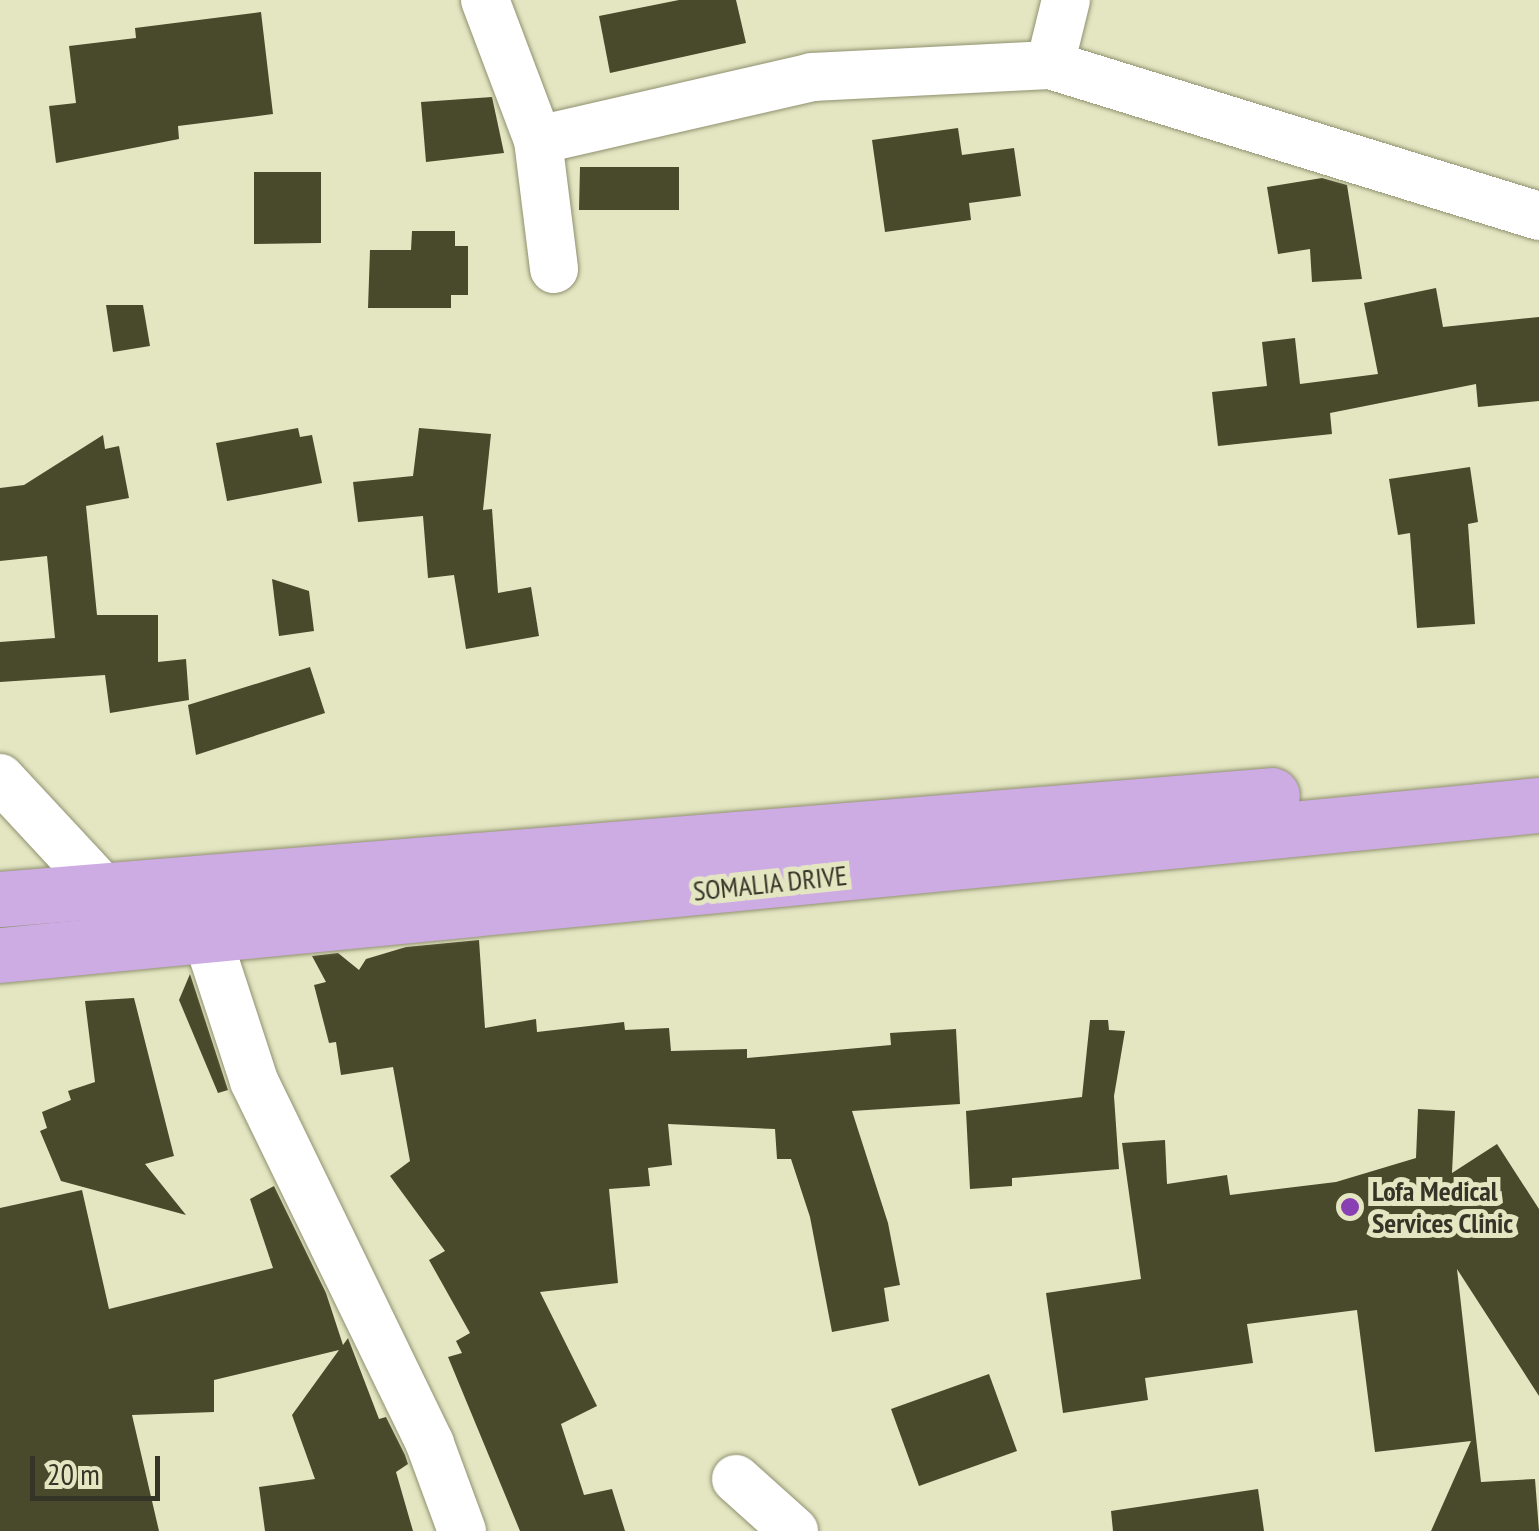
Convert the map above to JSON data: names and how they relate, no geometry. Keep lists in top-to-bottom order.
{
  "streets": {
    "main road": ["SOMALIA DRIVE"]
  },
  "places": ["Lofa Medical Services Clinic"],
  "scale_bar": "20 m"
}
